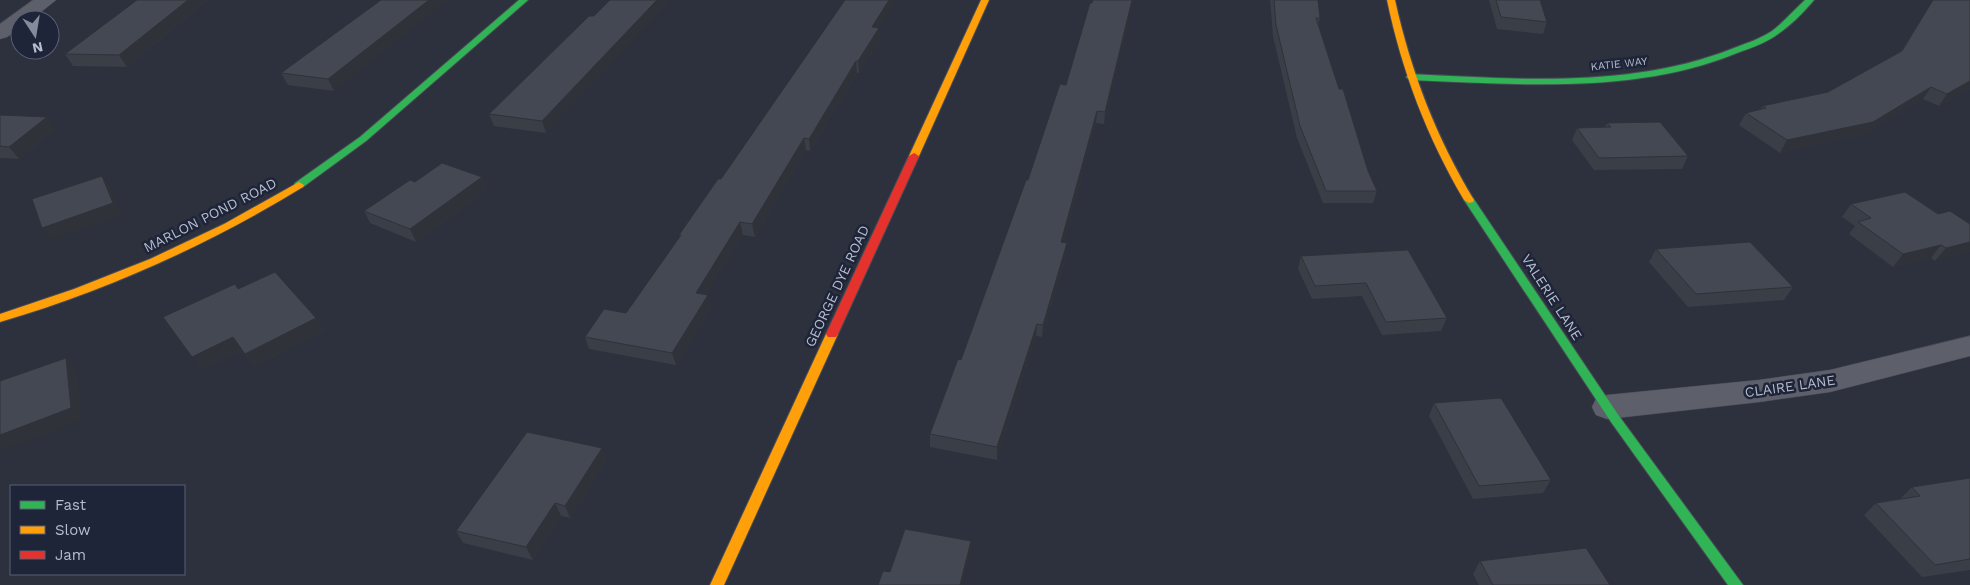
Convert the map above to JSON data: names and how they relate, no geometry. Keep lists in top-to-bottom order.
{
  "streets": {
    "street": [
      "KATIE WAY",
      "MARLON POND ROAD",
      "GEORGE DYE ROAD",
      "VALERIE LANE",
      "CLAIRE LANE"
    ]
  },
  "crossings": [
    ["KATIE WAY", "VALERIE LANE"],
    ["VALERIE LANE", "CLAIRE LANE"]
  ],
  "legend": ["Fast", "Slow", "Jam"],
  "north": "bottom"
}
